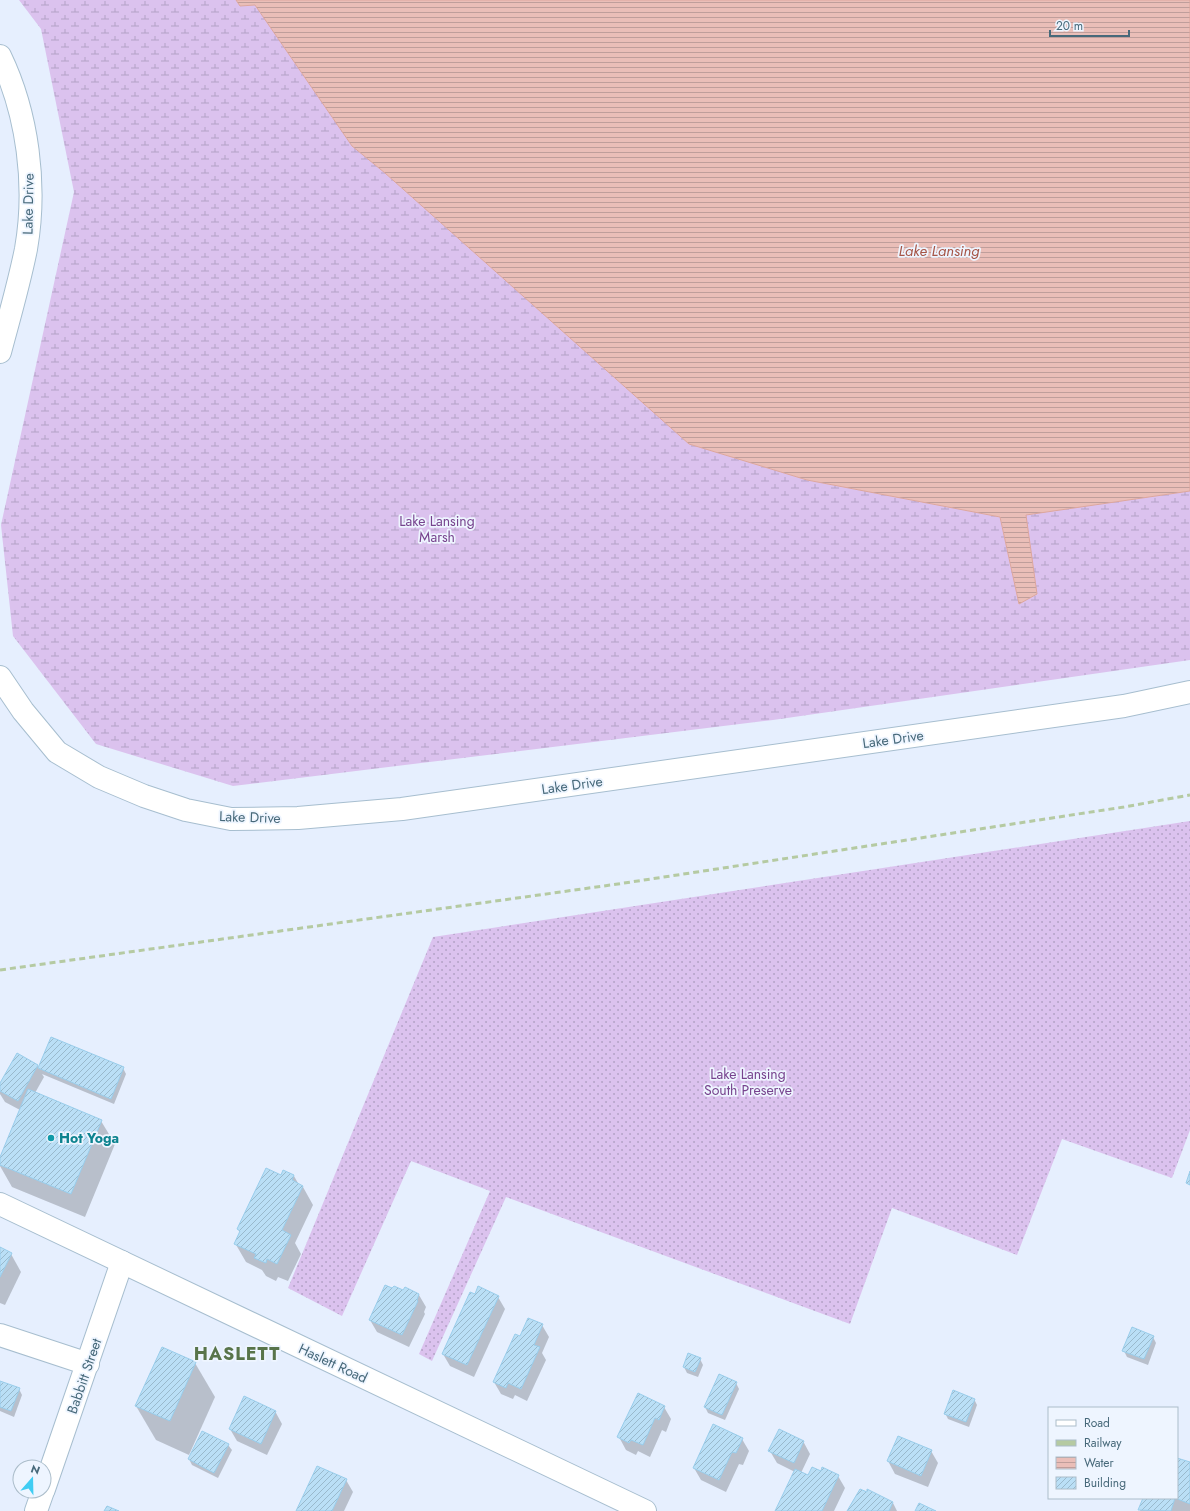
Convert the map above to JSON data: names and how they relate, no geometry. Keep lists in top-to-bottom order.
{
  "streets": {
    "street": ["Lake Drive", "Haslett Road", "Babbitt Street"]
  },
  "crossings": [
    ["Haslett Road", "Babbitt Street"]
  ],
  "districts": ["HASLETT"],
  "water": ["Lake Lansing"],
  "parks": ["Lake Lansing Marsh", "Lake Lansing South Preserve"],
  "places": ["Hot Yoga"],
  "legend": [
    "Road",
    "Railway",
    "Water",
    "Building"
  ],
  "scale_bar": "20 m",
  "north": "top"
}
